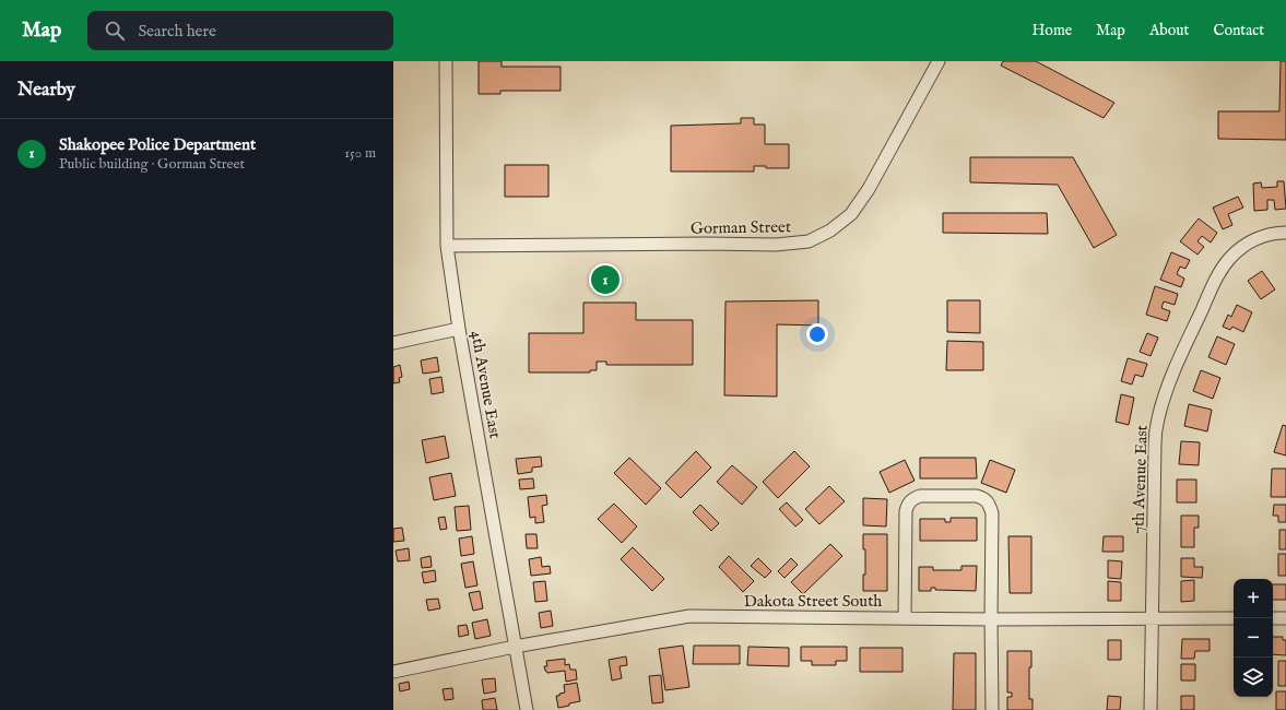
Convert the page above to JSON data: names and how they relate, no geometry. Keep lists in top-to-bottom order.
{
  "streets": {
    "street": [
      "Gorman Street",
      "4th Avenue East",
      "7th Avenue East",
      "Dakota Street South"
    ]
  },
  "crossings": [
    ["Gorman Street", "4th Avenue East"],
    ["4th Avenue East", "Dakota Street South"],
    ["7th Avenue East", "Dakota Street South"]
  ],
  "page": {
    "header": "Map",
    "search": "Search here",
    "nav": [
      "Home",
      "Map",
      "About",
      "Contact"
    ],
    "heading": "Nearby",
    "list": [
      {
        "mark": "1",
        "name": "Shakopee Police Department",
        "note": "Public building · Gorman Street",
        "value": "150 m"
      }
    ],
    "pins": "1",
    "map_buttons": ["+", "−"]
  }
}
